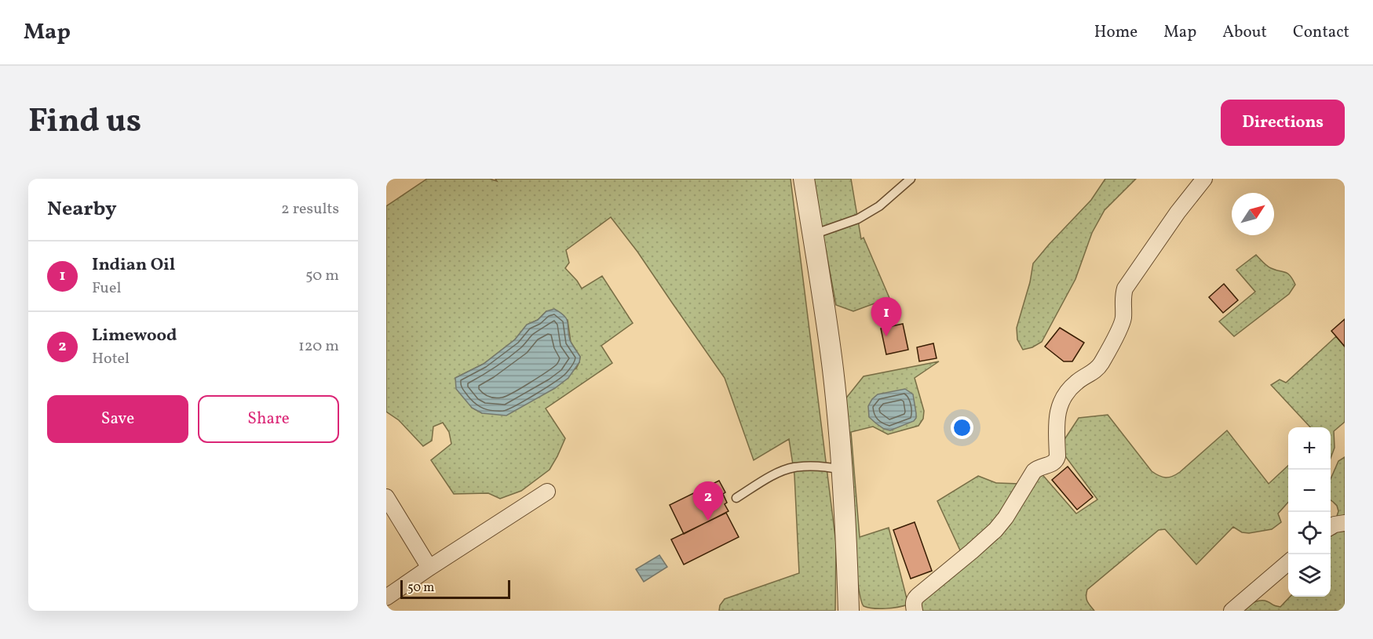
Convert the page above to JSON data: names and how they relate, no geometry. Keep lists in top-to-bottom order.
{
  "scale_bar": "50 m",
  "north": "top right",
  "page": {
    "header": "Map",
    "nav": [
      "Home",
      "Map",
      "About",
      "Contact"
    ],
    "title": "Find us",
    "buttons": [
      "Directions",
      ["Save", "Share"]
    ],
    "heading": ["Nearby", "2 results"],
    "list": [
      {
        "mark": "1",
        "name": "Indian Oil",
        "note": "Fuel",
        "value": "50 m"
      },
      {
        "mark": "2",
        "name": "Limewood",
        "note": "Hotel",
        "value": "120 m"
      }
    ],
    "pins": ["1", "2"],
    "map_buttons": ["+", "−"],
    "scale": "50 m"
  }
}
